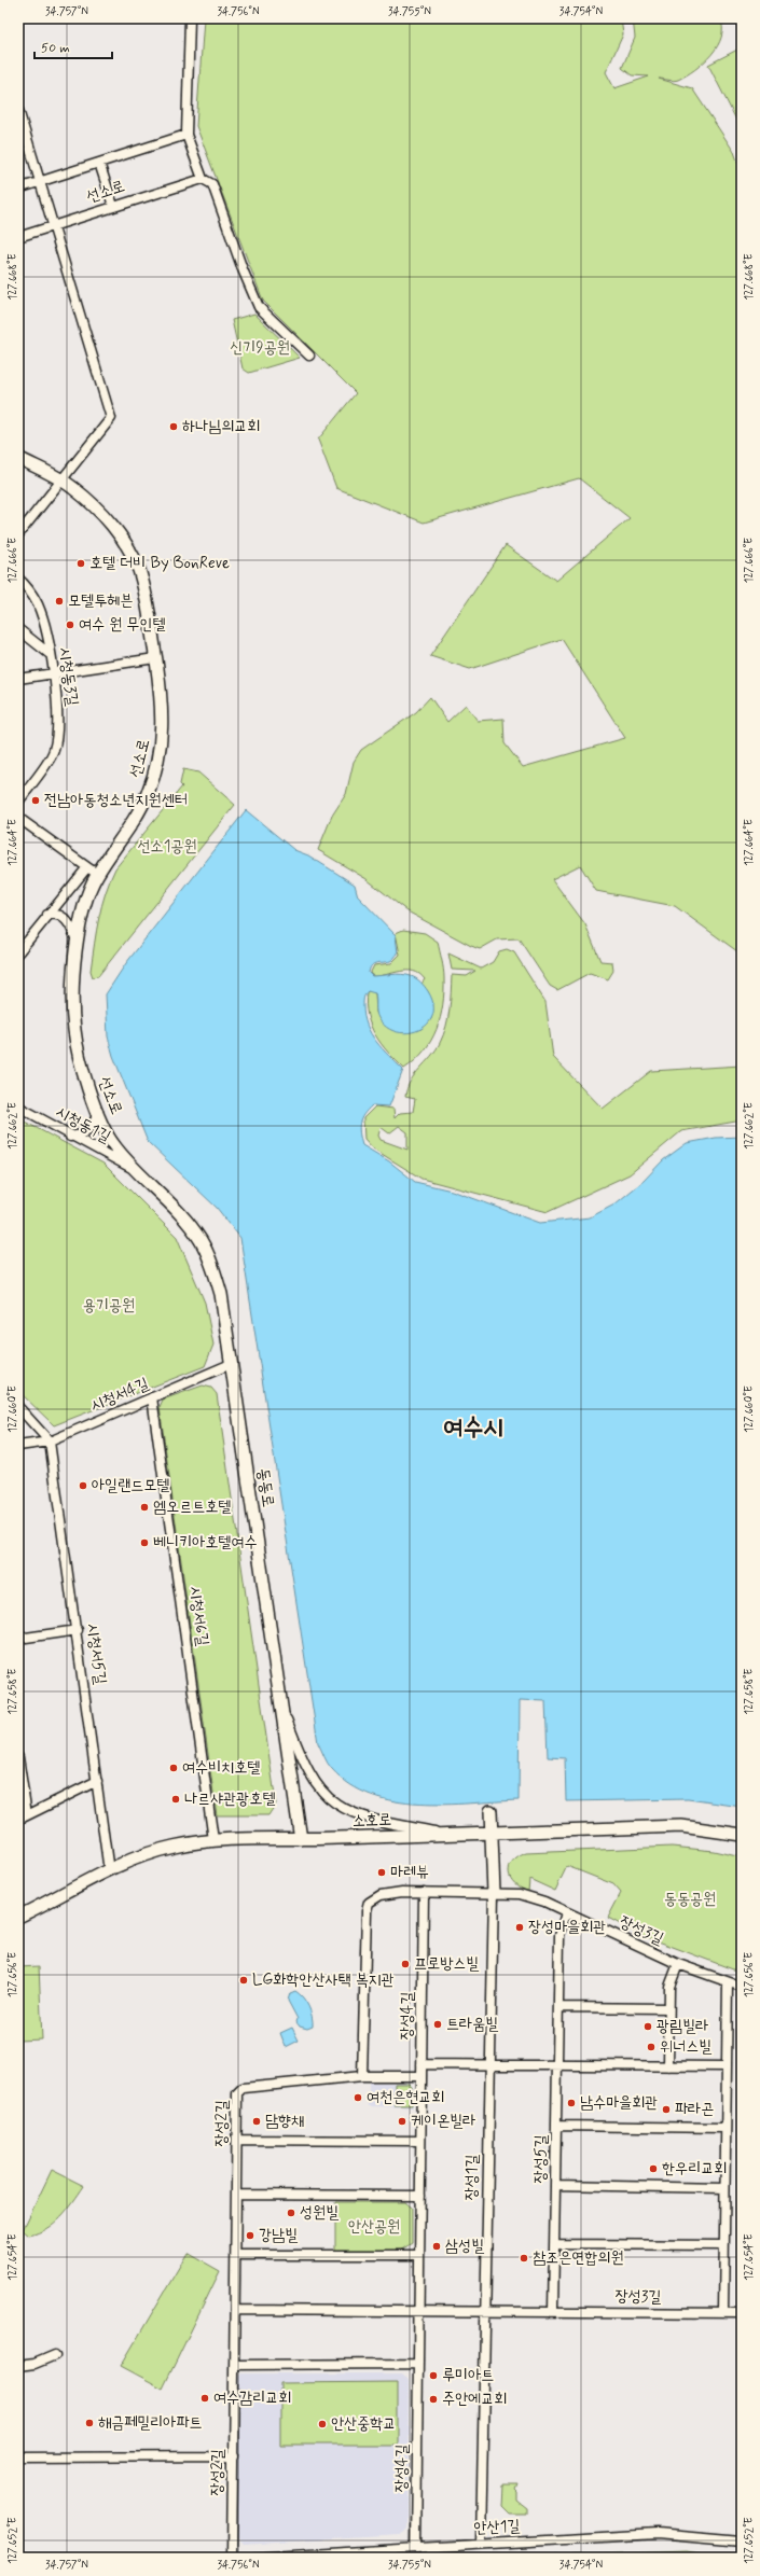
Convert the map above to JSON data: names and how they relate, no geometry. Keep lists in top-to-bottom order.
{
  "streets": {
    "street": [
      "선소로",
      "시청동3길",
      "시청동1길",
      "시청서4길",
      "동동로",
      "시청서6길",
      "시청서5길",
      "소호로",
      "장성3길",
      "장성4길",
      "장성2길",
      "장성5길",
      "장성1길",
      "안산1길"
    ]
  },
  "crossings": [
    ["선소로", "시청동1길"],
    ["선소로", "동동로"],
    ["시청동1길", "동동로"],
    ["시청서4길", "동동로"],
    ["시청서4길", "시청서6길"],
    ["시청서4길", "시청서5길"],
    ["동동로", "소호로"],
    ["시청서6길", "소호로"],
    ["시청서5길", "소호로"],
    ["소호로", "장성1길"],
    ["장성3길", "장성4길"],
    ["장성3길", "장성2길"],
    ["장성3길", "장성5길"],
    ["장성3길", "장성1길"],
    ["장성4길", "장성2길"],
    ["장성4길", "안산1길"],
    ["장성1길", "안산1길"]
  ],
  "districts": ["여수시"],
  "parks": [
    "신기9공원",
    "선소1공원",
    "용기공원",
    "동동공원",
    "안산공원"
  ],
  "places": [
    "하나님의교회",
    "호텔 더비 By BonReve",
    "모텔투헤븐",
    "여수 원 무인텔",
    "전남아동청소년지원센터",
    "아일랜드모텔",
    "엠오르트호텔",
    "베니키아호텔여수",
    "여수비치호텔",
    "나르샤관광호텔",
    "마레뷰",
    "장성마을회관",
    "프로방스빌",
    "LG화학안산사택 복지관",
    "트라움빌",
    "광림빌라",
    "위너스빌",
    "여천은현교회",
    "남수마을회관",
    "파라곤",
    "담향채",
    "케이온빌라",
    "한우리교회",
    "성원빌",
    "강남빌",
    "삼성빌",
    "참조은연합의원",
    "루미아트",
    "여수감리교회",
    "주안에교회",
    "해금페밀리아파트",
    "안산중학교"
  ],
  "scale_bar": "50 m",
  "coordinates": [
    "34.757°N",
    "34.756°N",
    "34.755°N",
    "34.754°N",
    "127.668°E",
    "127.666°E",
    "127.664°E",
    "127.662°E",
    "127.660°E",
    "127.658°E",
    "127.656°E",
    "127.654°E",
    "127.652°E"
  ]
}
